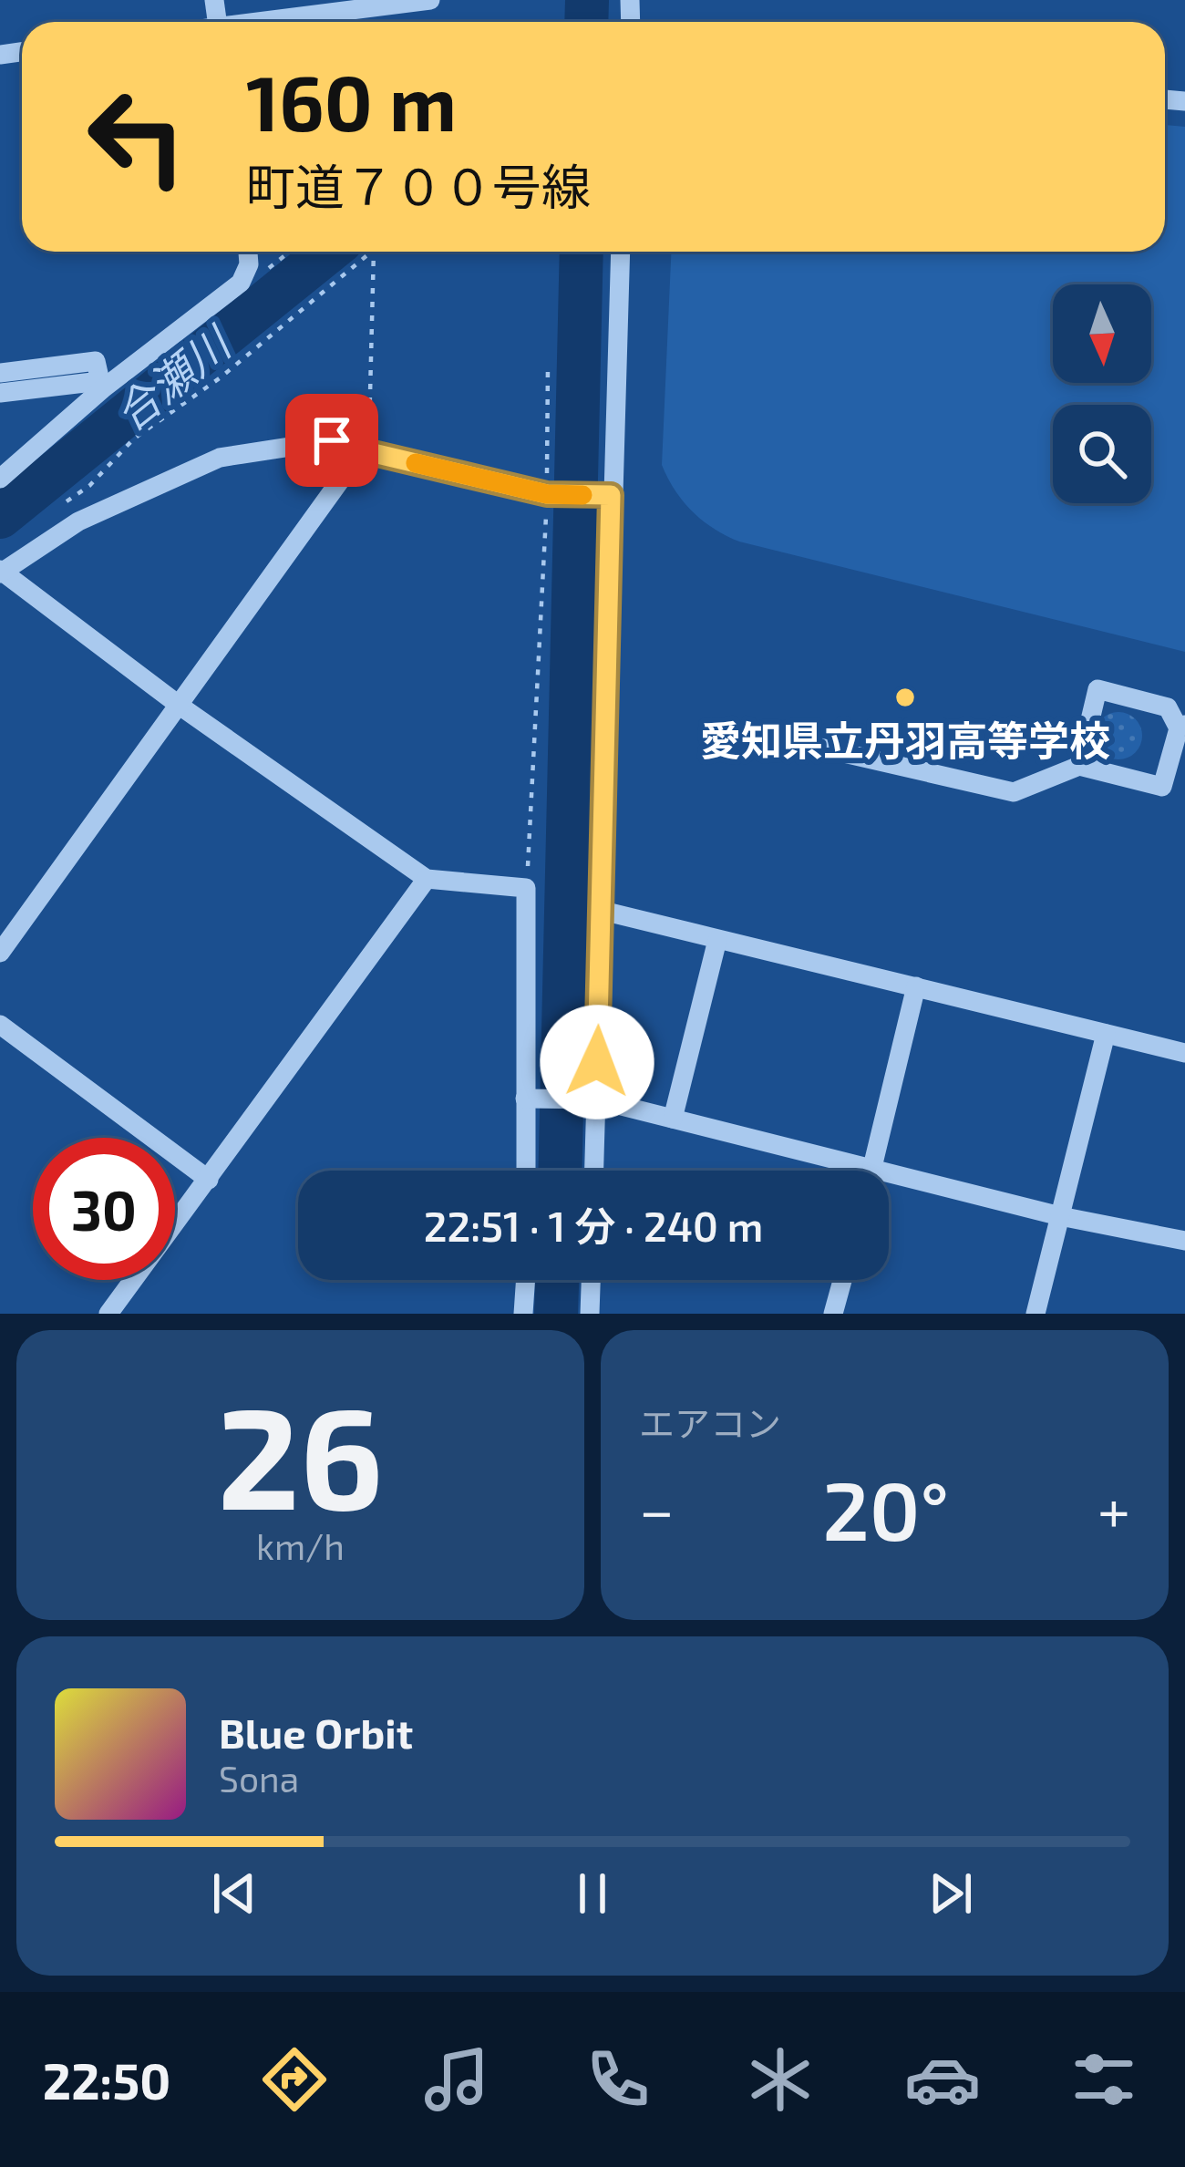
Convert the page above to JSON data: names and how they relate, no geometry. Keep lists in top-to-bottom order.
{
  "water": ["合瀬川"],
  "places": ["愛知県立丹羽高等学校"],
  "north": "bottom",
  "page": {
    "turn": ["160 m", "町道７００号線"],
    "limit": "30",
    "trip": "22:51 · 1 分 · 240 m",
    "tile": [
      ["26", "km/h"],
      "エアコン"
    ],
    "heat": ["−", "20°", "+"],
    "song": ["Blue Orbit", "Sona"],
    "tabs": "22:50"
  }
}
